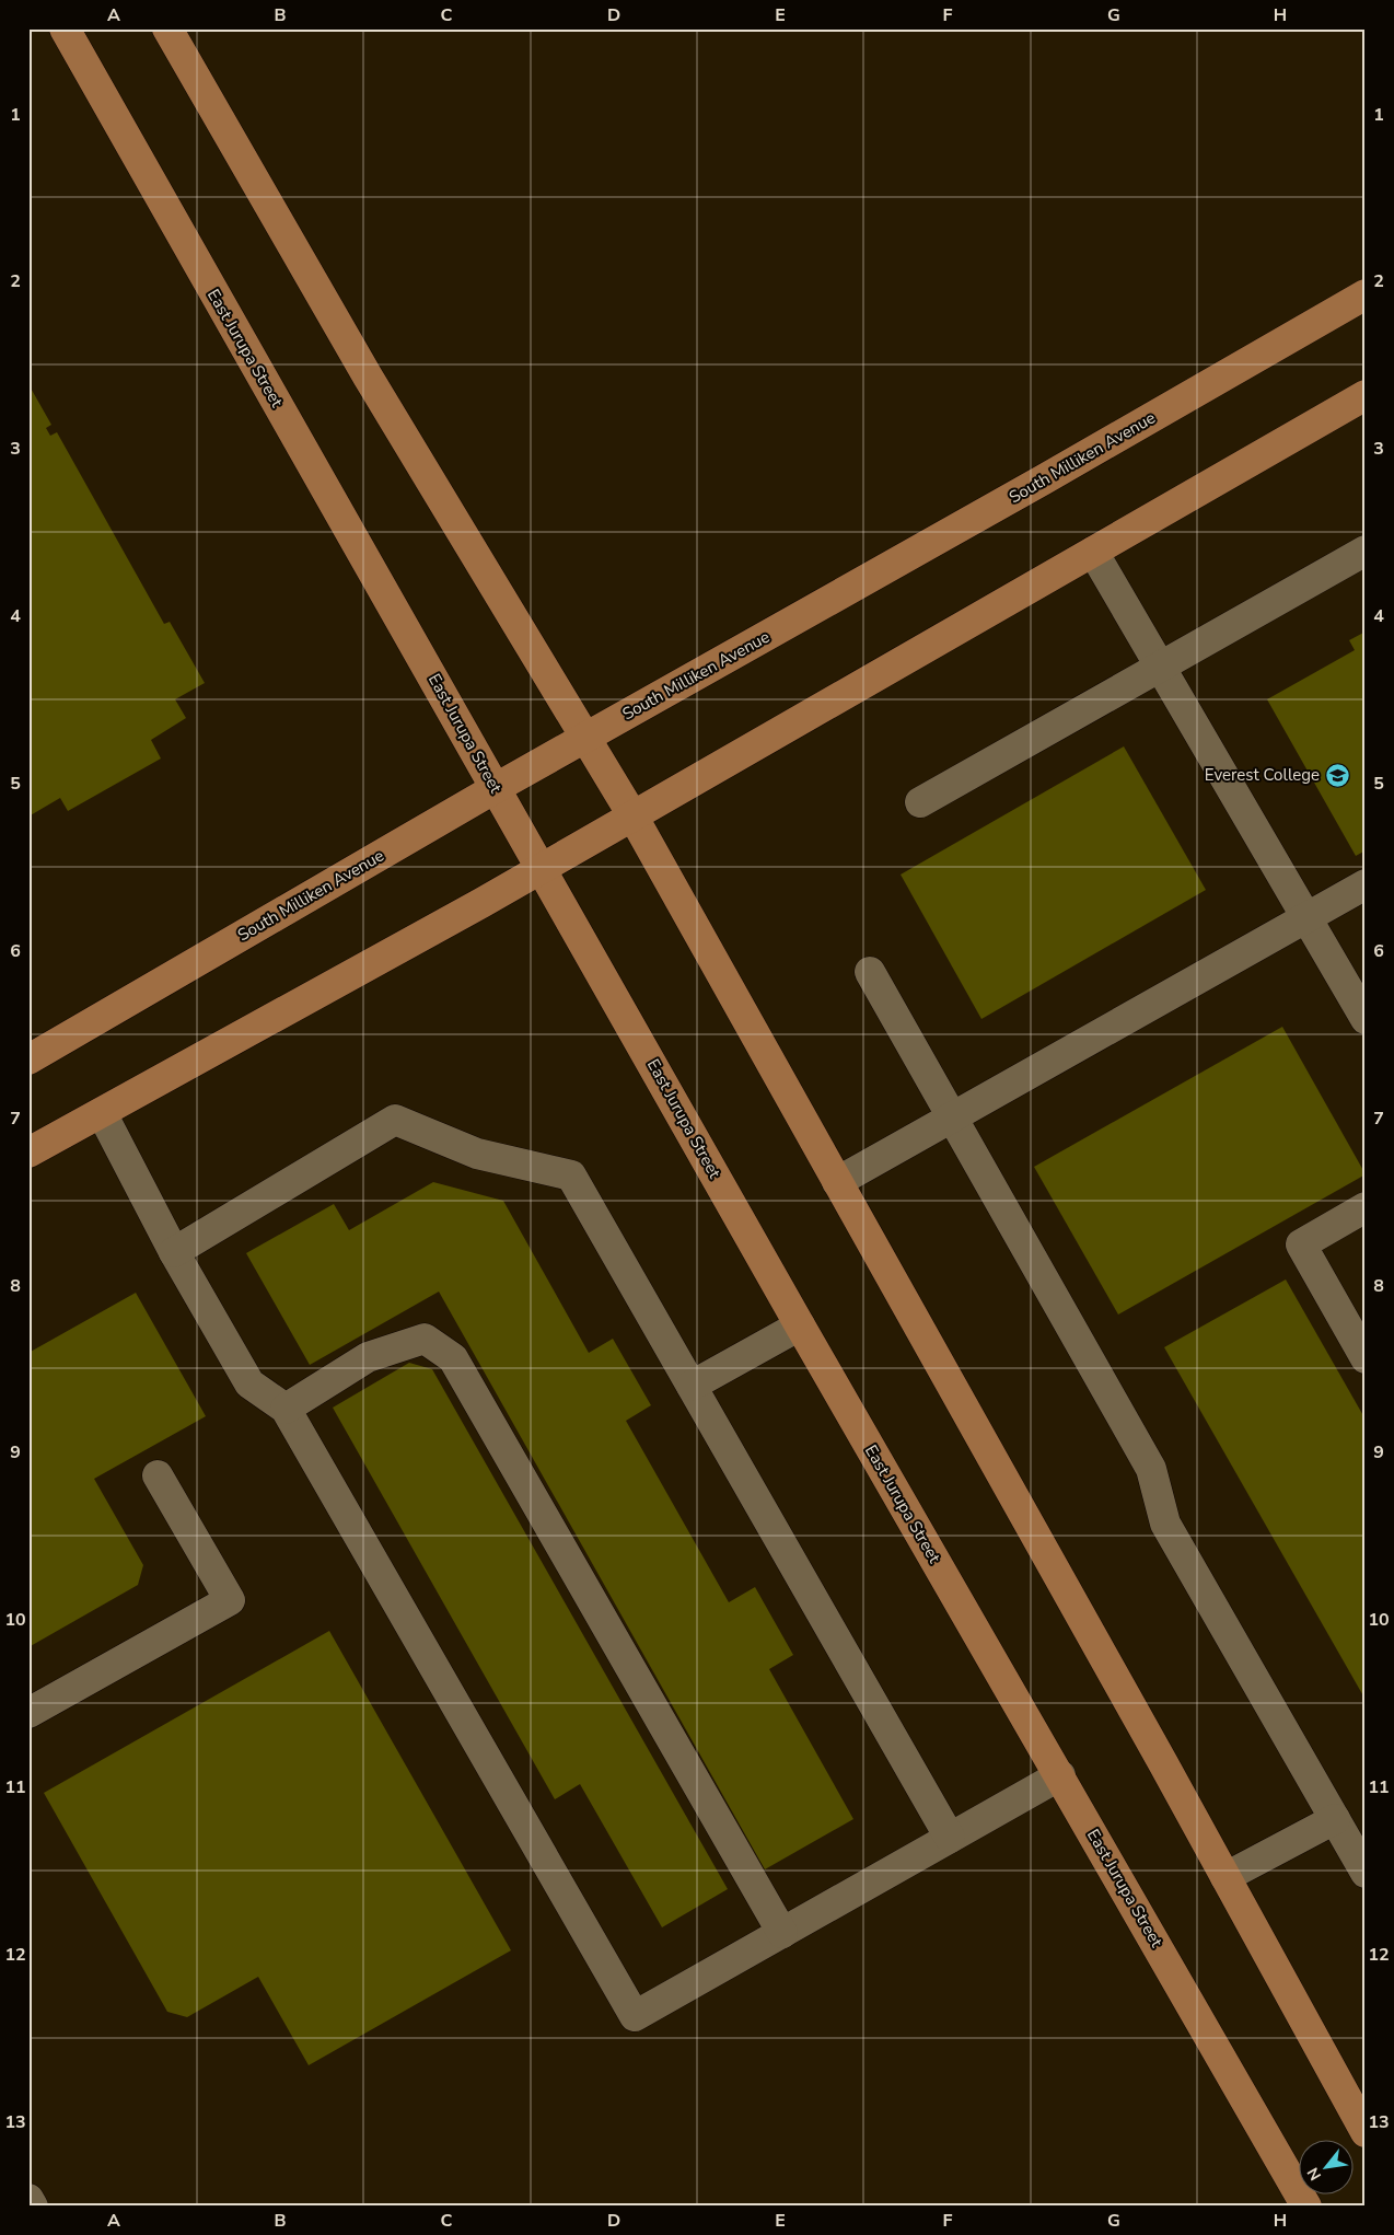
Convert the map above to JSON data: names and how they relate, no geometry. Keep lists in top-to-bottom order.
{
  "streets": {
    "main road": ["East Jurupa Street", "South Milliken Avenue"]
  },
  "crossings": [
    ["East Jurupa Street", "South Milliken Avenue"]
  ],
  "places": {
    "school or university": ["Everest College"]
  },
  "north": "bottom left",
  "grid": {
    "columns": [
      "A",
      "B",
      "C",
      "D",
      "E",
      "F",
      "G",
      "H"
    ],
    "rows": [
      "1",
      "2",
      "3",
      "4",
      "5",
      "6",
      "7",
      "8",
      "9",
      "10",
      "11",
      "12",
      "13"
    ]
  }
}
